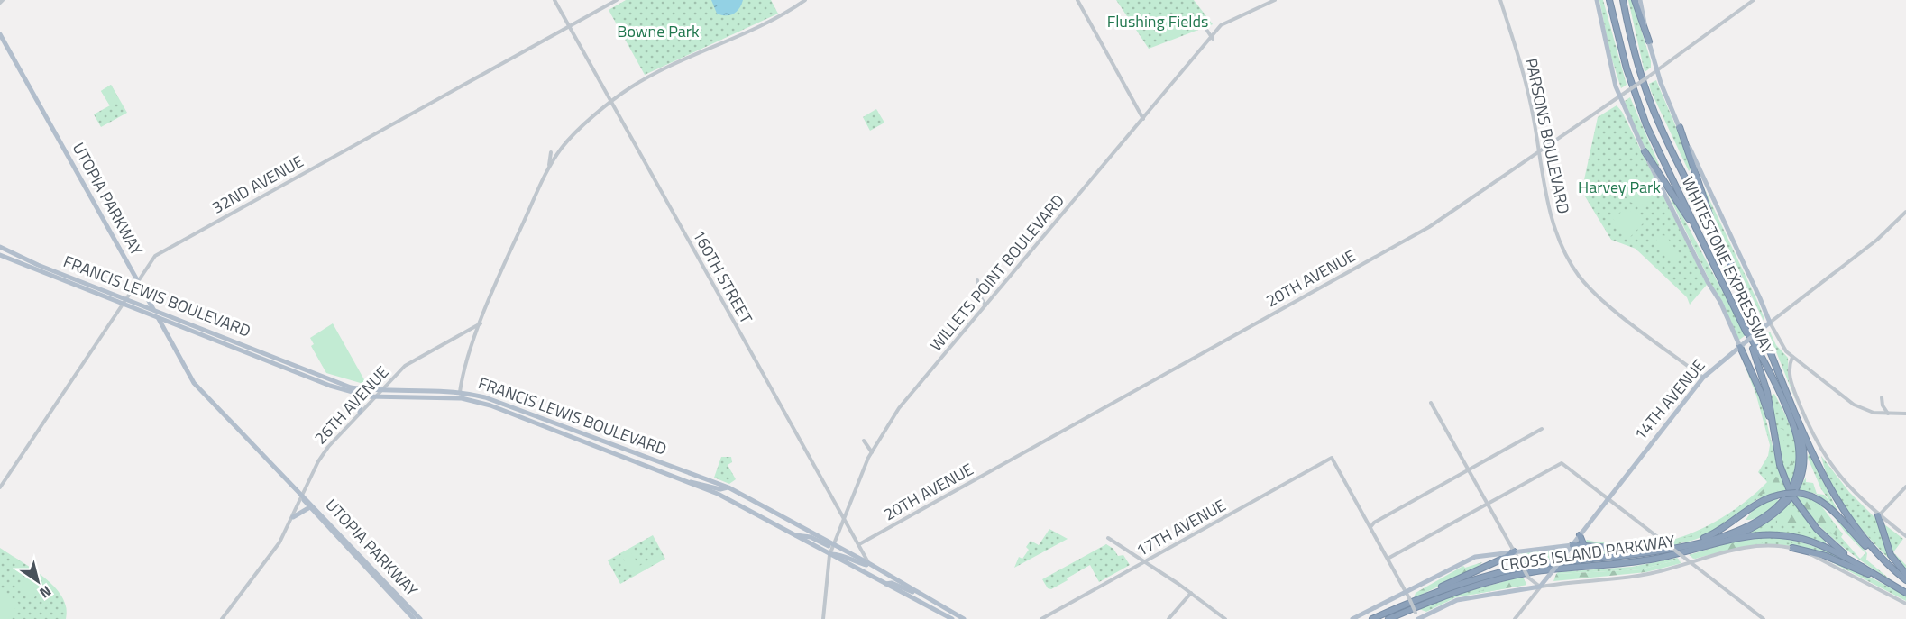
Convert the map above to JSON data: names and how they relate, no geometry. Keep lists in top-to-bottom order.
{
  "streets": {
    "highway": ["WHITESTONE EXPRESSWAY", "CROSS ISLAND PARKWAY"],
    "main road": ["UTOPIA PARKWAY", "FRANCIS LEWIS BOULEVARD", "14TH AVENUE"],
    "street": [
      "PARSONS BOULEVARD",
      "32ND AVENUE",
      "WILLETS POINT BOULEVARD",
      "160TH STREET",
      "20TH AVENUE",
      "26TH AVENUE",
      "17TH AVENUE"
    ]
  },
  "crossings": [
    ["PARSONS BOULEVARD", "20TH AVENUE"],
    ["PARSONS BOULEVARD", "14TH AVENUE"],
    ["32ND AVENUE", "UTOPIA PARKWAY"],
    ["32ND AVENUE", "160TH STREET"],
    ["32ND AVENUE", "FRANCIS LEWIS BOULEVARD"],
    ["UTOPIA PARKWAY", "FRANCIS LEWIS BOULEVARD"],
    ["UTOPIA PARKWAY", "26TH AVENUE"],
    ["WILLETS POINT BOULEVARD", "160TH STREET"],
    ["WILLETS POINT BOULEVARD", "FRANCIS LEWIS BOULEVARD"],
    ["160TH STREET", "20TH AVENUE"],
    ["160TH STREET", "FRANCIS LEWIS BOULEVARD"],
    ["FRANCIS LEWIS BOULEVARD", "26TH AVENUE"]
  ],
  "parks": ["Flushing Fields", "Bowne Park", "Harvey Park"],
  "north": "bottom right"
}
